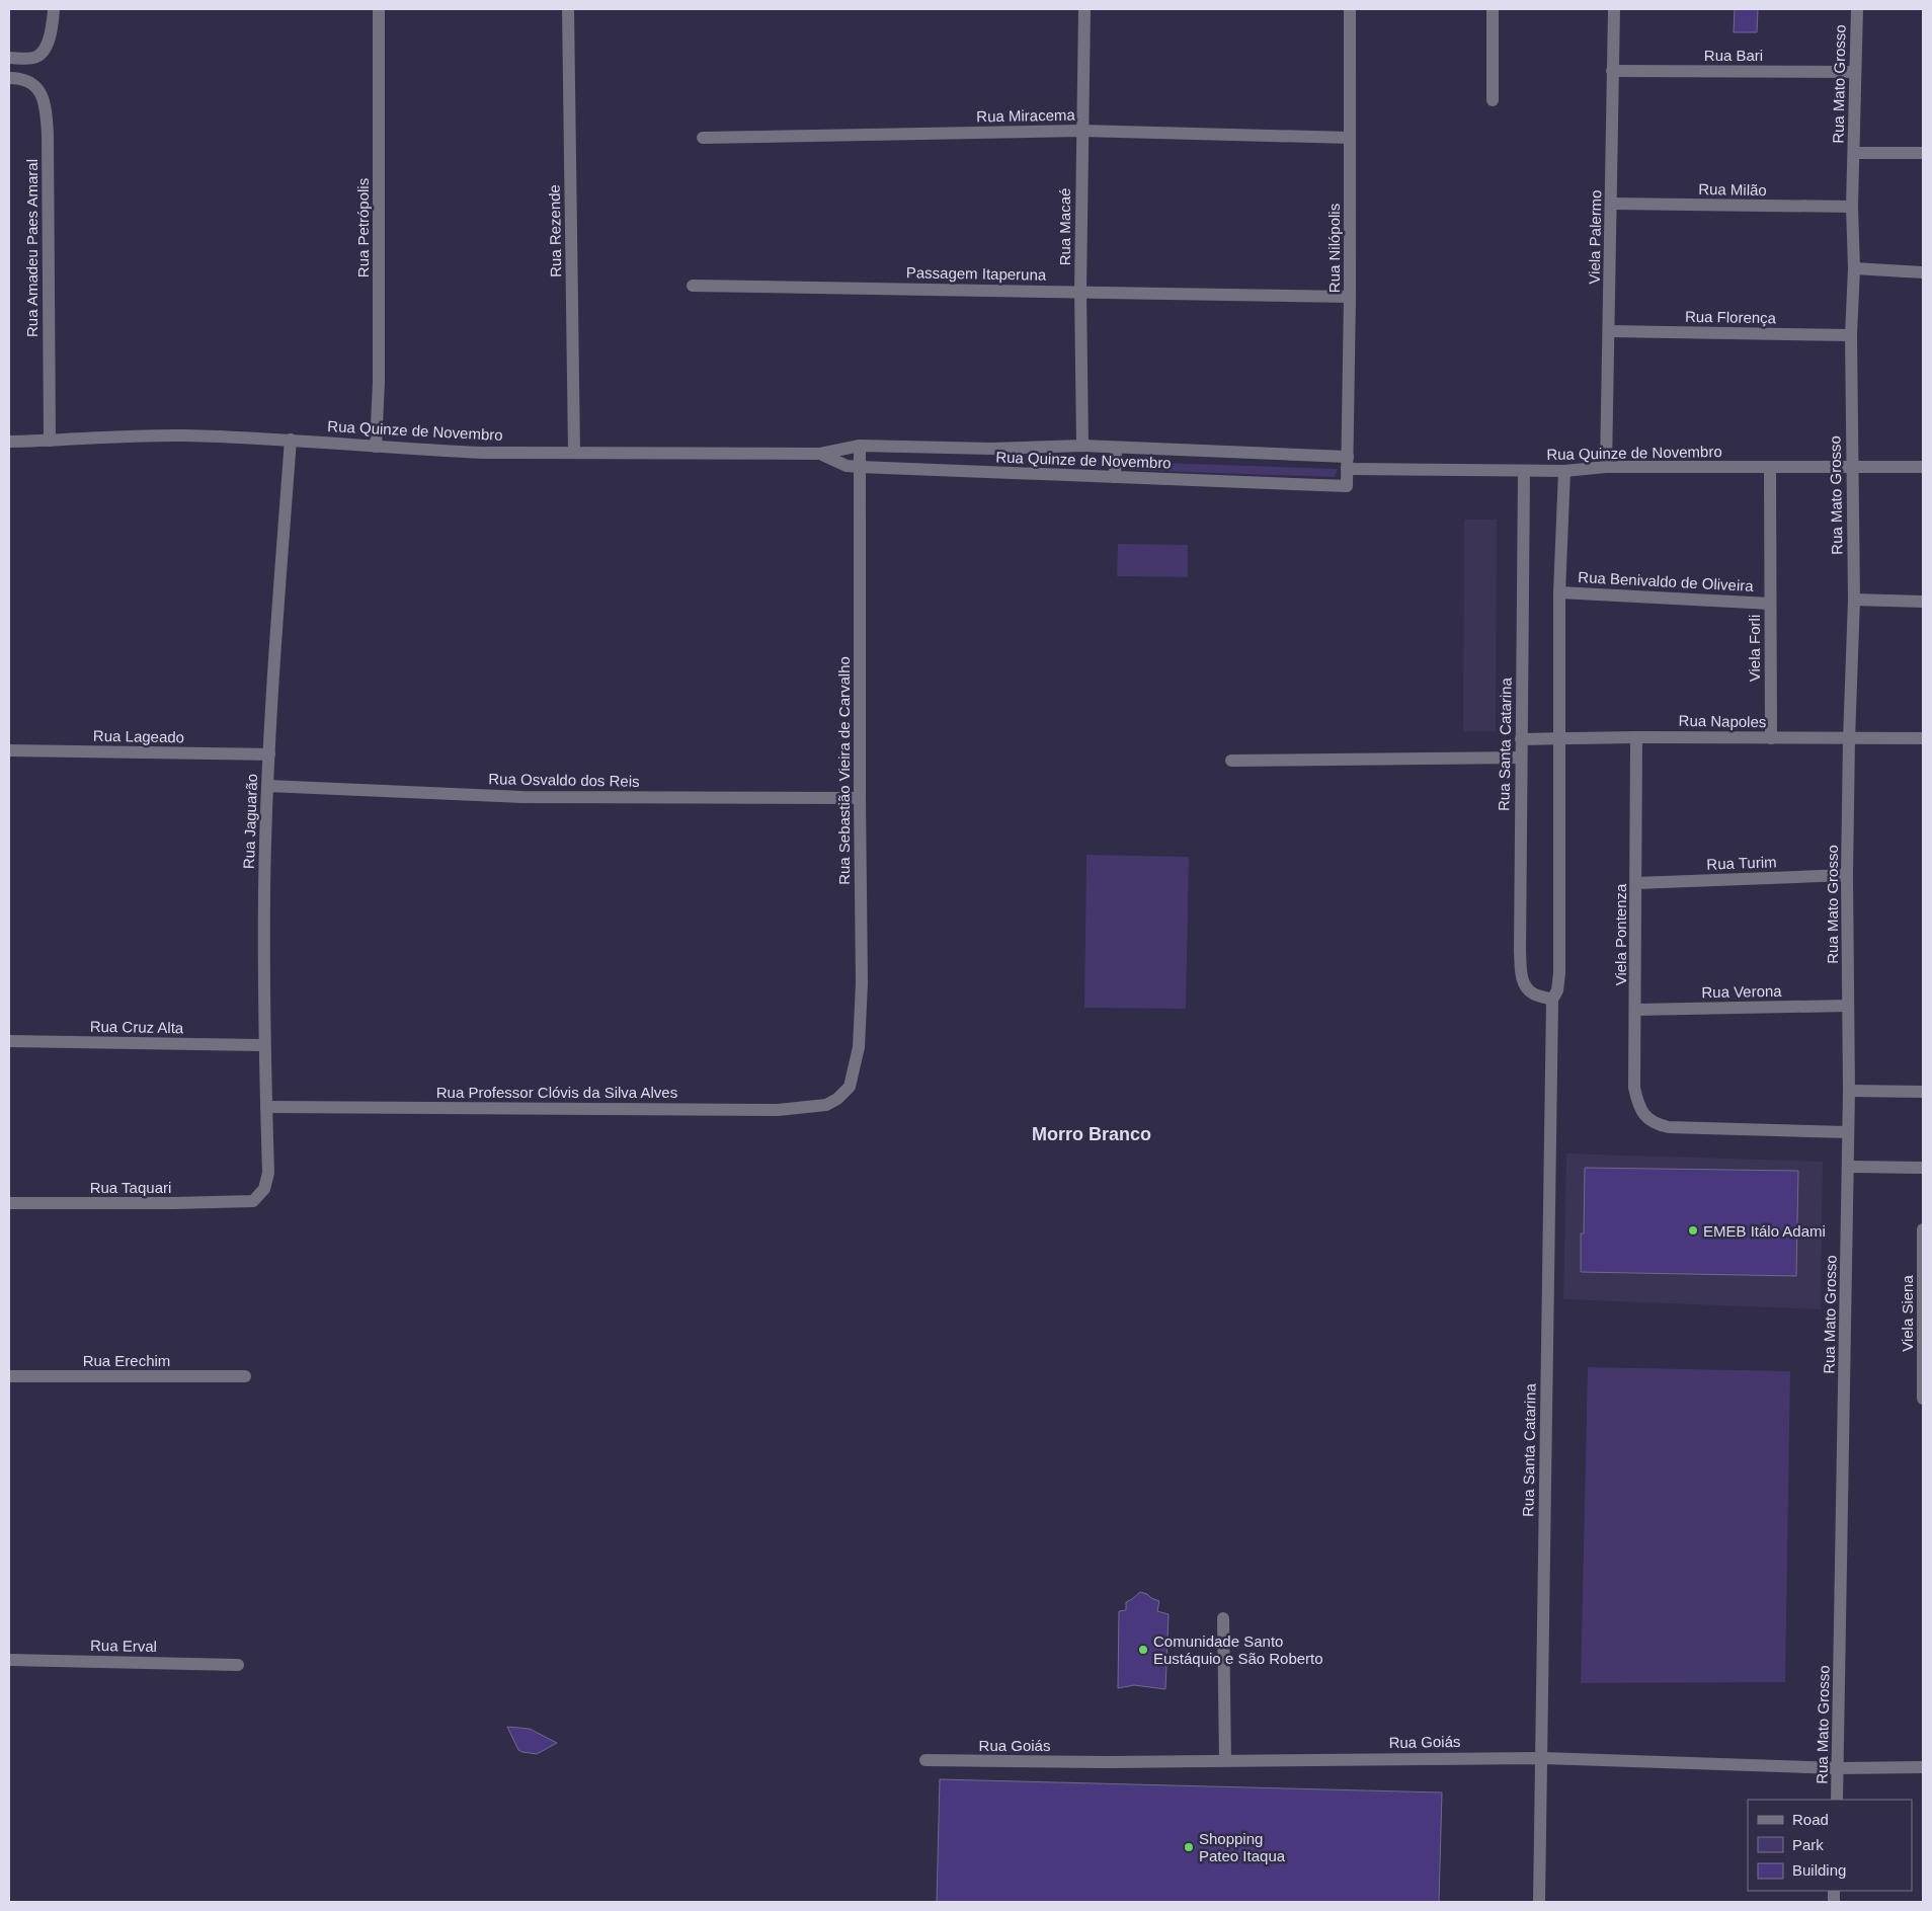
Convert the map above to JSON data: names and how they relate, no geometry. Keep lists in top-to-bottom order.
{
  "streets": {
    "street": [
      "Rua Bari",
      "Rua Mato Grosso",
      "Rua Miracema",
      "Rua Milão",
      "Rua Macaé",
      "Rua Petrópolis",
      "Rua Rezende",
      "Viela Palermo",
      "Rua Amadeu Paes Amaral",
      "Rua Nilópolis",
      "Passagem Itaperuna",
      "Rua Florença",
      "Rua Quinze de Novembro",
      "Rua Benivaldo de Oliveira",
      "Viela Forli",
      "Rua Napoles",
      "Rua Lageado",
      "Rua Santa Catarina",
      "Rua Sebastião Vieira de Carvalho",
      "Rua Osvaldo dos Reis",
      "Rua Jaguarão",
      "Rua Turim",
      "Viela Pontenza",
      "Rua Verona",
      "Rua Cruz Alta",
      "Rua Professor Clóvis da Silva Alves",
      "Rua Taquari",
      "Viela Siena",
      "Rua Erechim",
      "Rua Erval",
      "Rua Goiás"
    ]
  },
  "crossings": [
    ["Rua Bari", "Rua Mato Grosso"],
    ["Rua Bari", "Viela Palermo"],
    ["Rua Mato Grosso", "Rua Milão"],
    ["Rua Mato Grosso", "Rua Florença"],
    ["Rua Mato Grosso", "Rua Quinze de Novembro"],
    ["Rua Mato Grosso", "Rua Napoles"],
    ["Rua Mato Grosso", "Rua Turim"],
    ["Rua Mato Grosso", "Viela Pontenza"],
    ["Rua Mato Grosso", "Rua Verona"],
    ["Rua Mato Grosso", "Rua Goiás"],
    ["Rua Miracema", "Rua Macaé"],
    ["Rua Miracema", "Rua Nilópolis"],
    ["Rua Milão", "Viela Palermo"],
    ["Rua Macaé", "Passagem Itaperuna"],
    ["Rua Macaé", "Rua Quinze de Novembro"],
    ["Rua Petrópolis", "Rua Quinze de Novembro"],
    ["Rua Rezende", "Rua Quinze de Novembro"],
    ["Viela Palermo", "Rua Florença"],
    ["Viela Palermo", "Rua Quinze de Novembro"],
    ["Rua Amadeu Paes Amaral", "Rua Quinze de Novembro"],
    ["Rua Nilópolis", "Passagem Itaperuna"],
    ["Rua Nilópolis", "Rua Quinze de Novembro"],
    ["Rua Quinze de Novembro", "Viela Forli"],
    ["Rua Quinze de Novembro", "Rua Santa Catarina"],
    ["Rua Quinze de Novembro", "Rua Sebastião Vieira de Carvalho"],
    ["Rua Quinze de Novembro", "Rua Jaguarão"],
    ["Rua Benivaldo de Oliveira", "Viela Forli"],
    ["Rua Benivaldo de Oliveira", "Rua Santa Catarina"],
    ["Viela Forli", "Rua Napoles"],
    ["Rua Napoles", "Rua Santa Catarina"],
    ["Rua Napoles", "Viela Pontenza"],
    ["Rua Lageado", "Rua Jaguarão"],
    ["Rua Santa Catarina", "Rua Goiás"],
    ["Rua Sebastião Vieira de Carvalho", "Rua Osvaldo dos Reis"],
    ["Rua Sebastião Vieira de Carvalho", "Rua Professor Clóvis da Silva Alves"],
    ["Rua Osvaldo dos Reis", "Rua Jaguarão"],
    ["Rua Jaguarão", "Rua Cruz Alta"],
    ["Rua Jaguarão", "Rua Professor Clóvis da Silva Alves"],
    ["Rua Jaguarão", "Rua Taquari"],
    ["Rua Turim", "Viela Pontenza"],
    ["Viela Pontenza", "Rua Verona"]
  ],
  "districts": ["Morro Branco"],
  "places": ["EMEB Itálo Adami", "Comunidade Santo Eustáquio e São Roberto", "Shopping Pateo Itaqua"],
  "legend": ["Road", "Park", "Building"]
}
